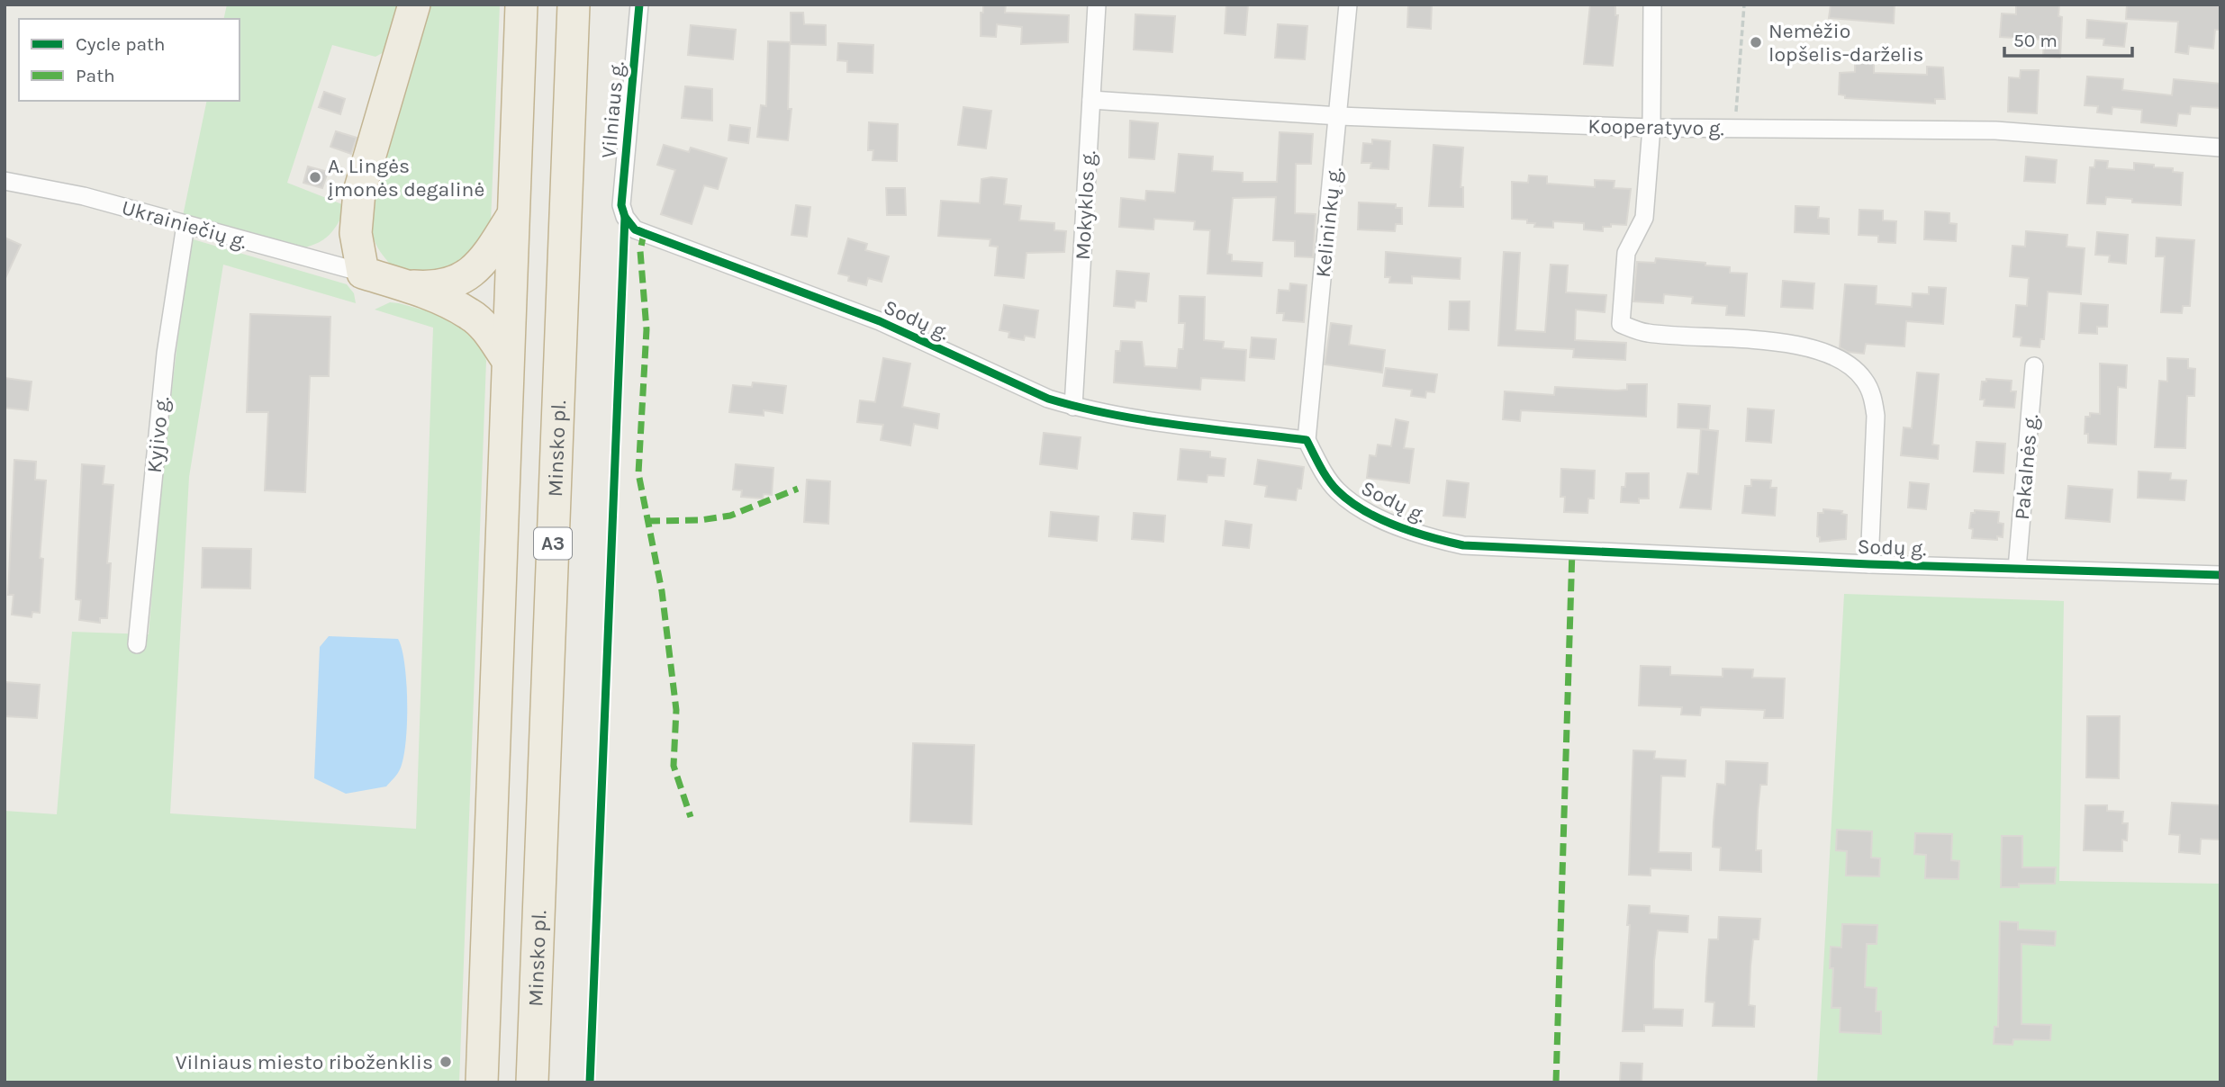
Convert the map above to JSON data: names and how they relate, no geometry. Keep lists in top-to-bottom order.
{
  "streets": {
    "highway": ["Minsko pl.", "A3"],
    "street": [
      "Vilniaus g.",
      "Kooperatyvo g.",
      "Mokyklos g.",
      "Kelininkų g.",
      "Ukrainiečių g.",
      "Sodų g.",
      "Kyjivo g.",
      "Pakalnės g."
    ]
  },
  "crossings": [
    ["Vilniaus g.", "Sodų g."],
    ["Kooperatyvo g.", "Mokyklos g."],
    ["Kooperatyvo g.", "Kelininkų g."],
    ["Mokyklos g.", "Sodų g."],
    ["Kelininkų g.", "Sodų g."],
    ["Ukrainiečių g.", "Kyjivo g."],
    ["Sodų g.", "Pakalnės g."]
  ],
  "places": ["Nemėžio lopšelis-darželis", "A. Lingės įmonės degalinė", "Vilniaus miesto riboženklis"],
  "legend": ["Cycle path", "Path"],
  "scale_bar": "50 m"
}
